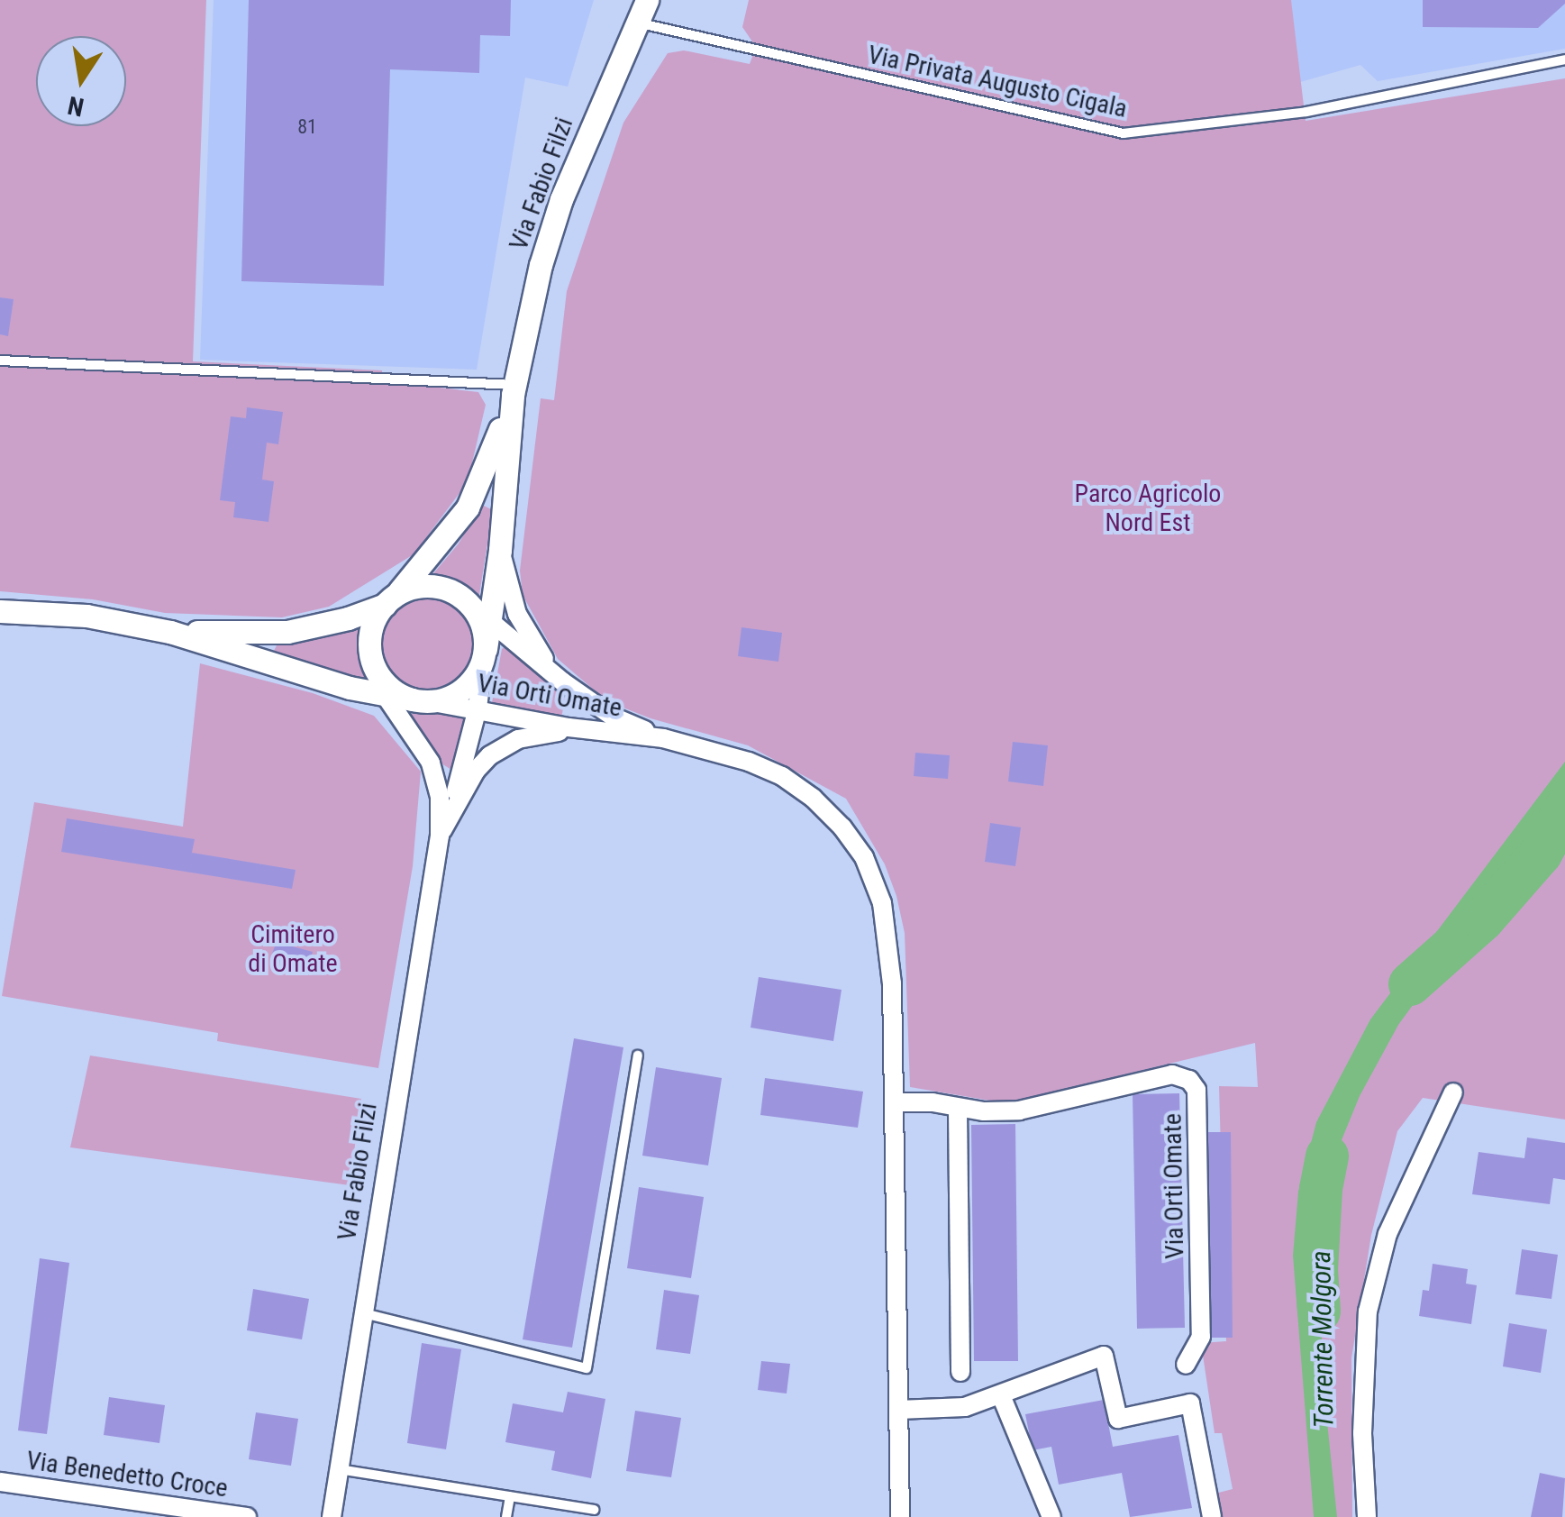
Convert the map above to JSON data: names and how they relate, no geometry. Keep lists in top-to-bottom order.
{
  "streets": {
    "street": ["Via Fabio Filzi", "Via Orti Omate", "Via Benedetto Croce"],
    "lane": ["Via Privata Augusto Cigala"]
  },
  "crossings": [
    ["Via Privata Augusto Cigala", "Via Fabio Filzi"],
    ["Via Fabio Filzi", "Via Orti Omate"]
  ],
  "water": ["Torrente Molgora"],
  "parks": ["Parco Agricolo Nord Est", "Cimitero di Omate"],
  "house_numbers": ["81"],
  "north": "bottom"
}
